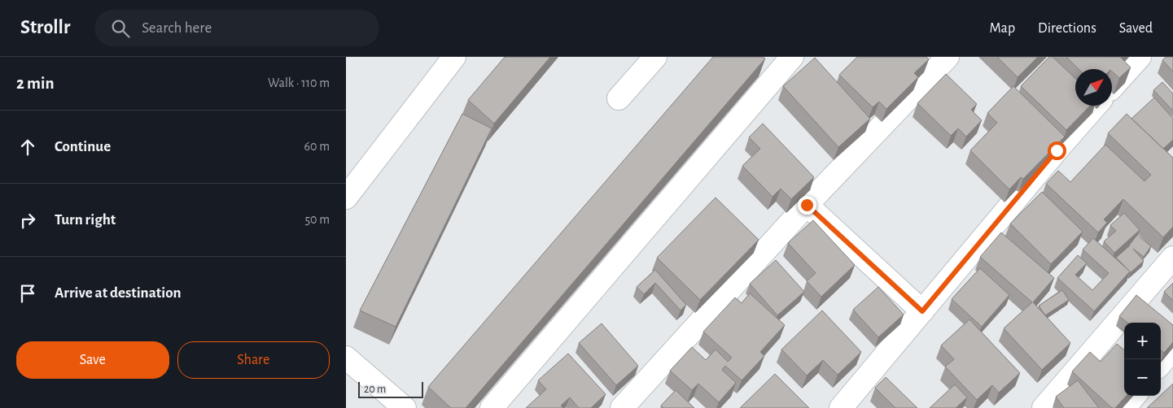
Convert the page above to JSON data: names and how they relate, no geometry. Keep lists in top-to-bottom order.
{
  "scale_bar": "20 m",
  "north": "top right",
  "page": {
    "header": "Strollr",
    "search": "Search here",
    "nav": ["Map", "Directions", "Saved"],
    "heading": ["2 min", "Walk · 110 m"],
    "list": [
      ["Continue", "60 m"],
      ["Turn right", "50 m"],
      "Arrive at destination"
    ],
    "map_buttons": ["+", "−"],
    "buttons": ["Save", "Share"],
    "scale": "20 m"
  }
}
